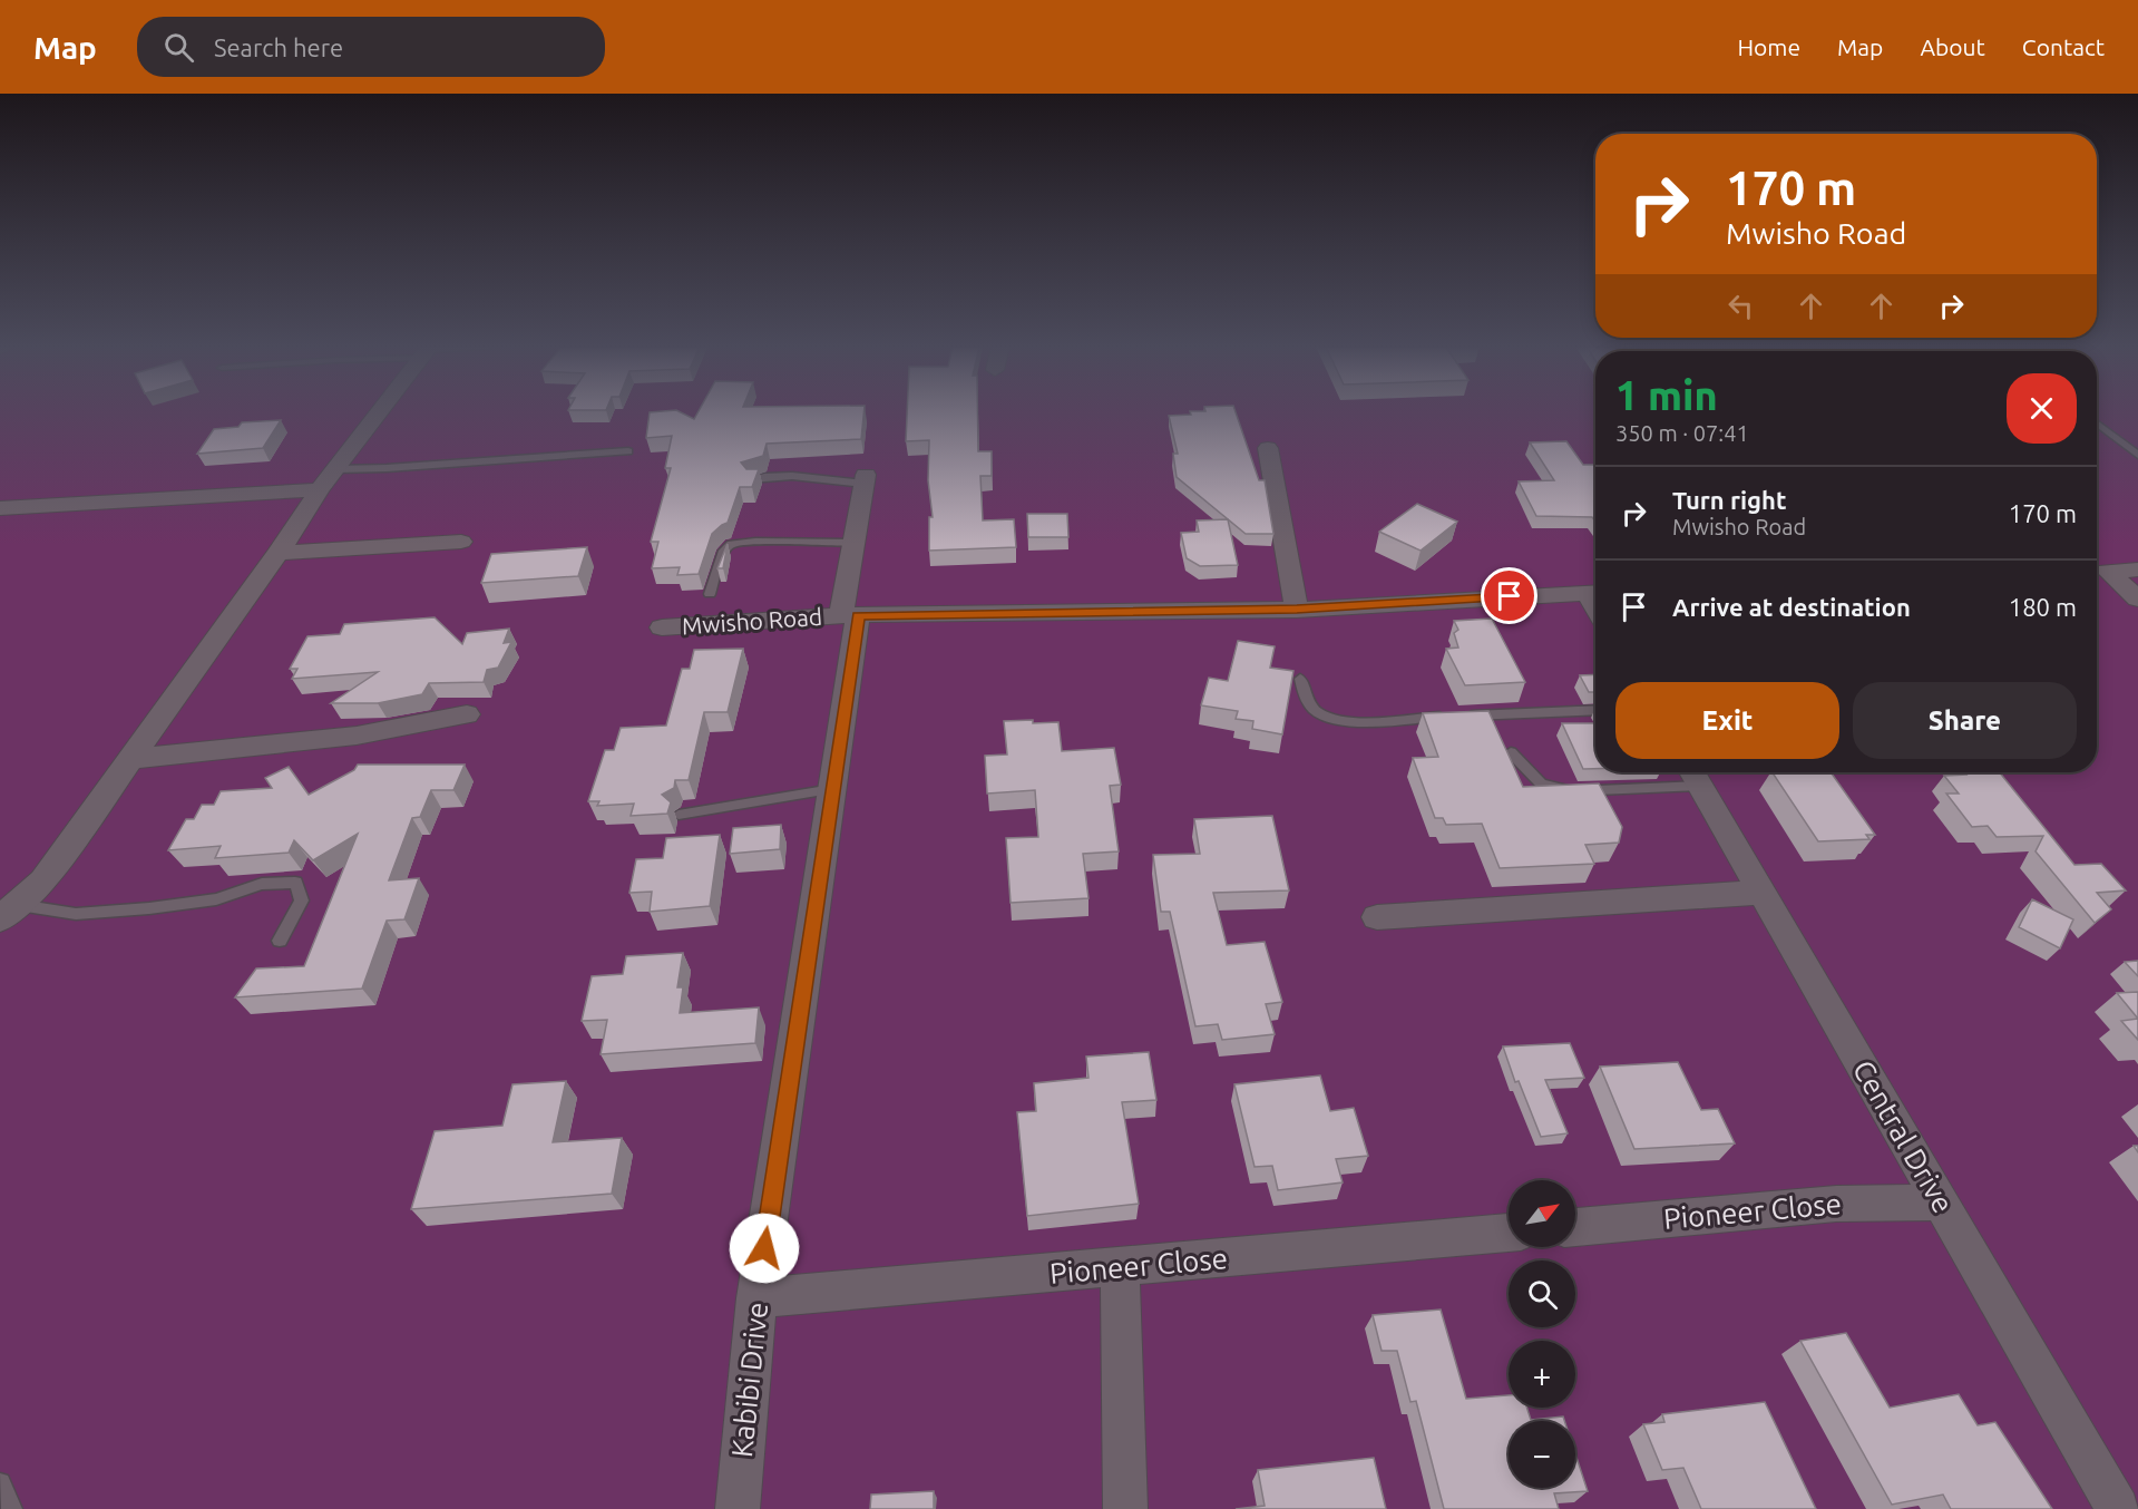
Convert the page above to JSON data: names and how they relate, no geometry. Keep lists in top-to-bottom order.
{
  "streets": {
    "street": [
      "Mwisho Road",
      "Central Drive",
      "Pioneer Close",
      "Kabibi Drive"
    ]
  },
  "crossings": [
    ["Mwisho Road", "Kabibi Drive"],
    ["Central Drive", "Pioneer Close"],
    ["Pioneer Close", "Kabibi Drive"]
  ],
  "north": "top right",
  "page": {
    "header": "Map",
    "search": "Search here",
    "nav": [
      "Home",
      "Map",
      "About",
      "Contact"
    ],
    "turn": ["170 m", "Mwisho Road"],
    "heading": ["1 min", "350 m · 07:41"],
    "list": [
      {
        "name": "Turn right",
        "note": "Mwisho Road",
        "value": "170 m"
      },
      {
        "name": "Arrive at destination",
        "value": "180 m"
      }
    ],
    "buttons": ["Exit", "Share"],
    "map_buttons": ["+", "−"]
  }
}
